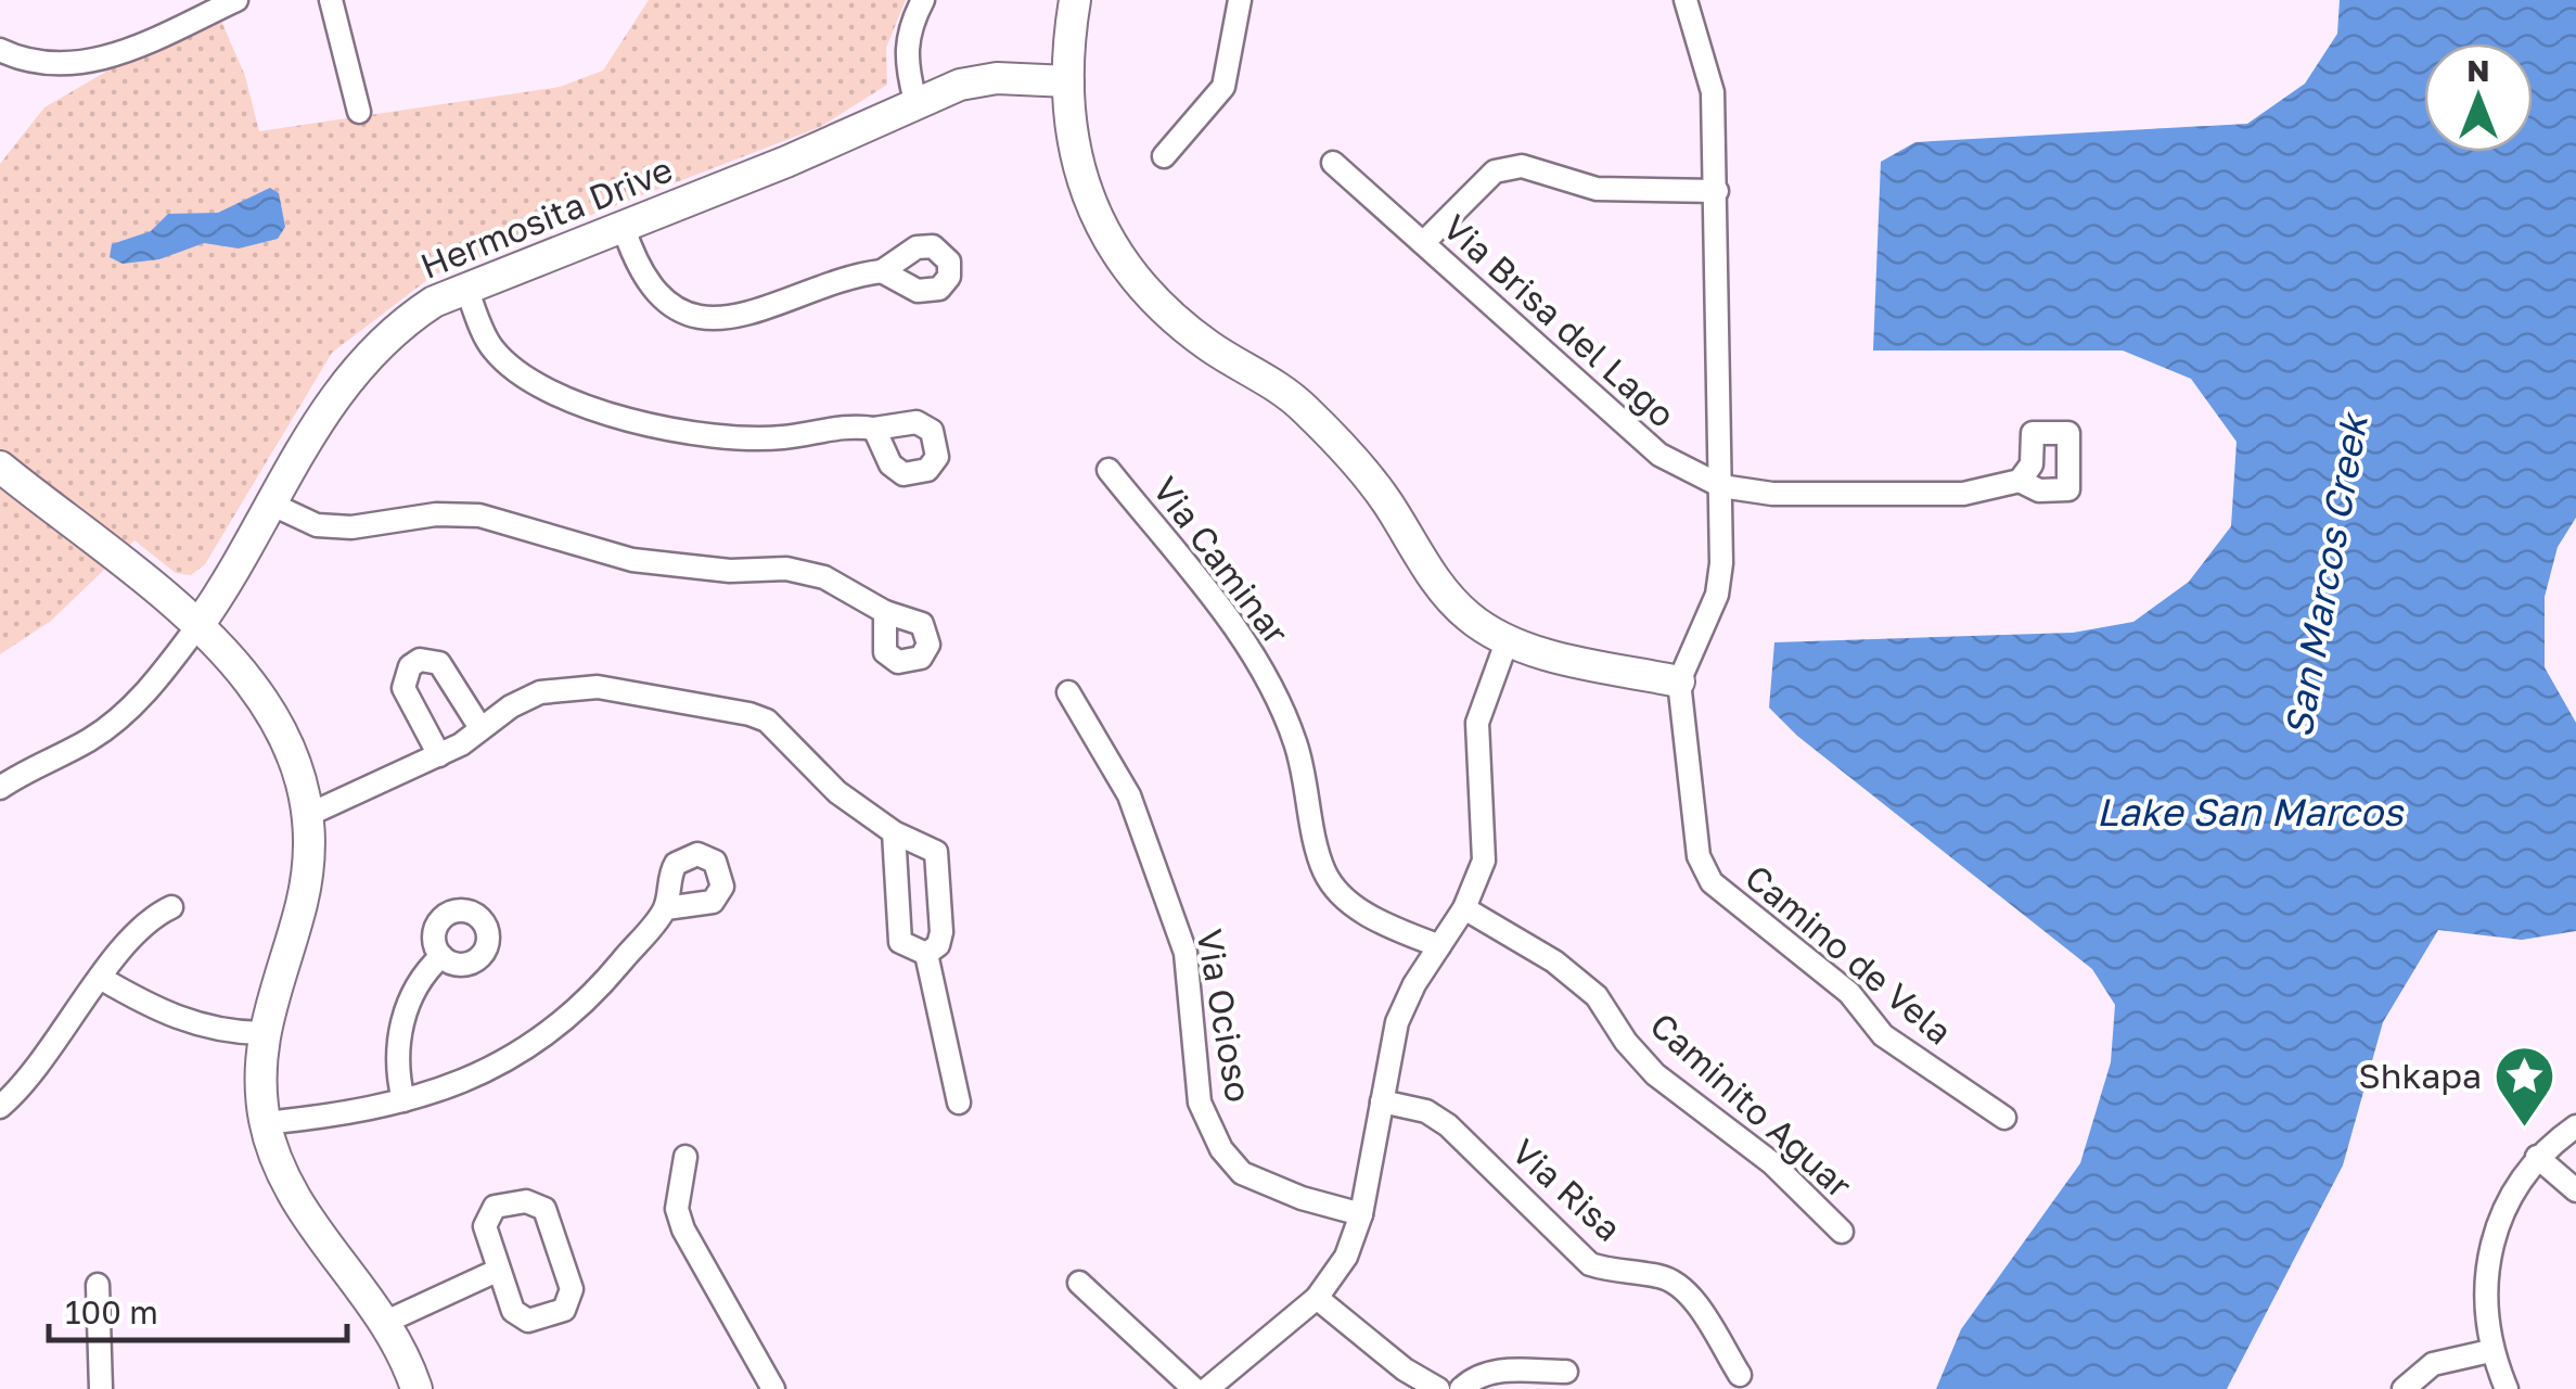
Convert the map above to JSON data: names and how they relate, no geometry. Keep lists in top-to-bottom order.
{
  "streets": {
    "street": [
      "Hermosita Drive",
      "Via Brisa del Lago",
      "Via Caminar",
      "Camino de Vela",
      "Via Ocioso",
      "Caminito Aguar",
      "Via Risa"
    ]
  },
  "water": ["San Marcos Creek", "Lake San Marcos"],
  "places": {
    "place": ["Shkapa"]
  },
  "scale_bar": "100 m",
  "north": "top"
}
